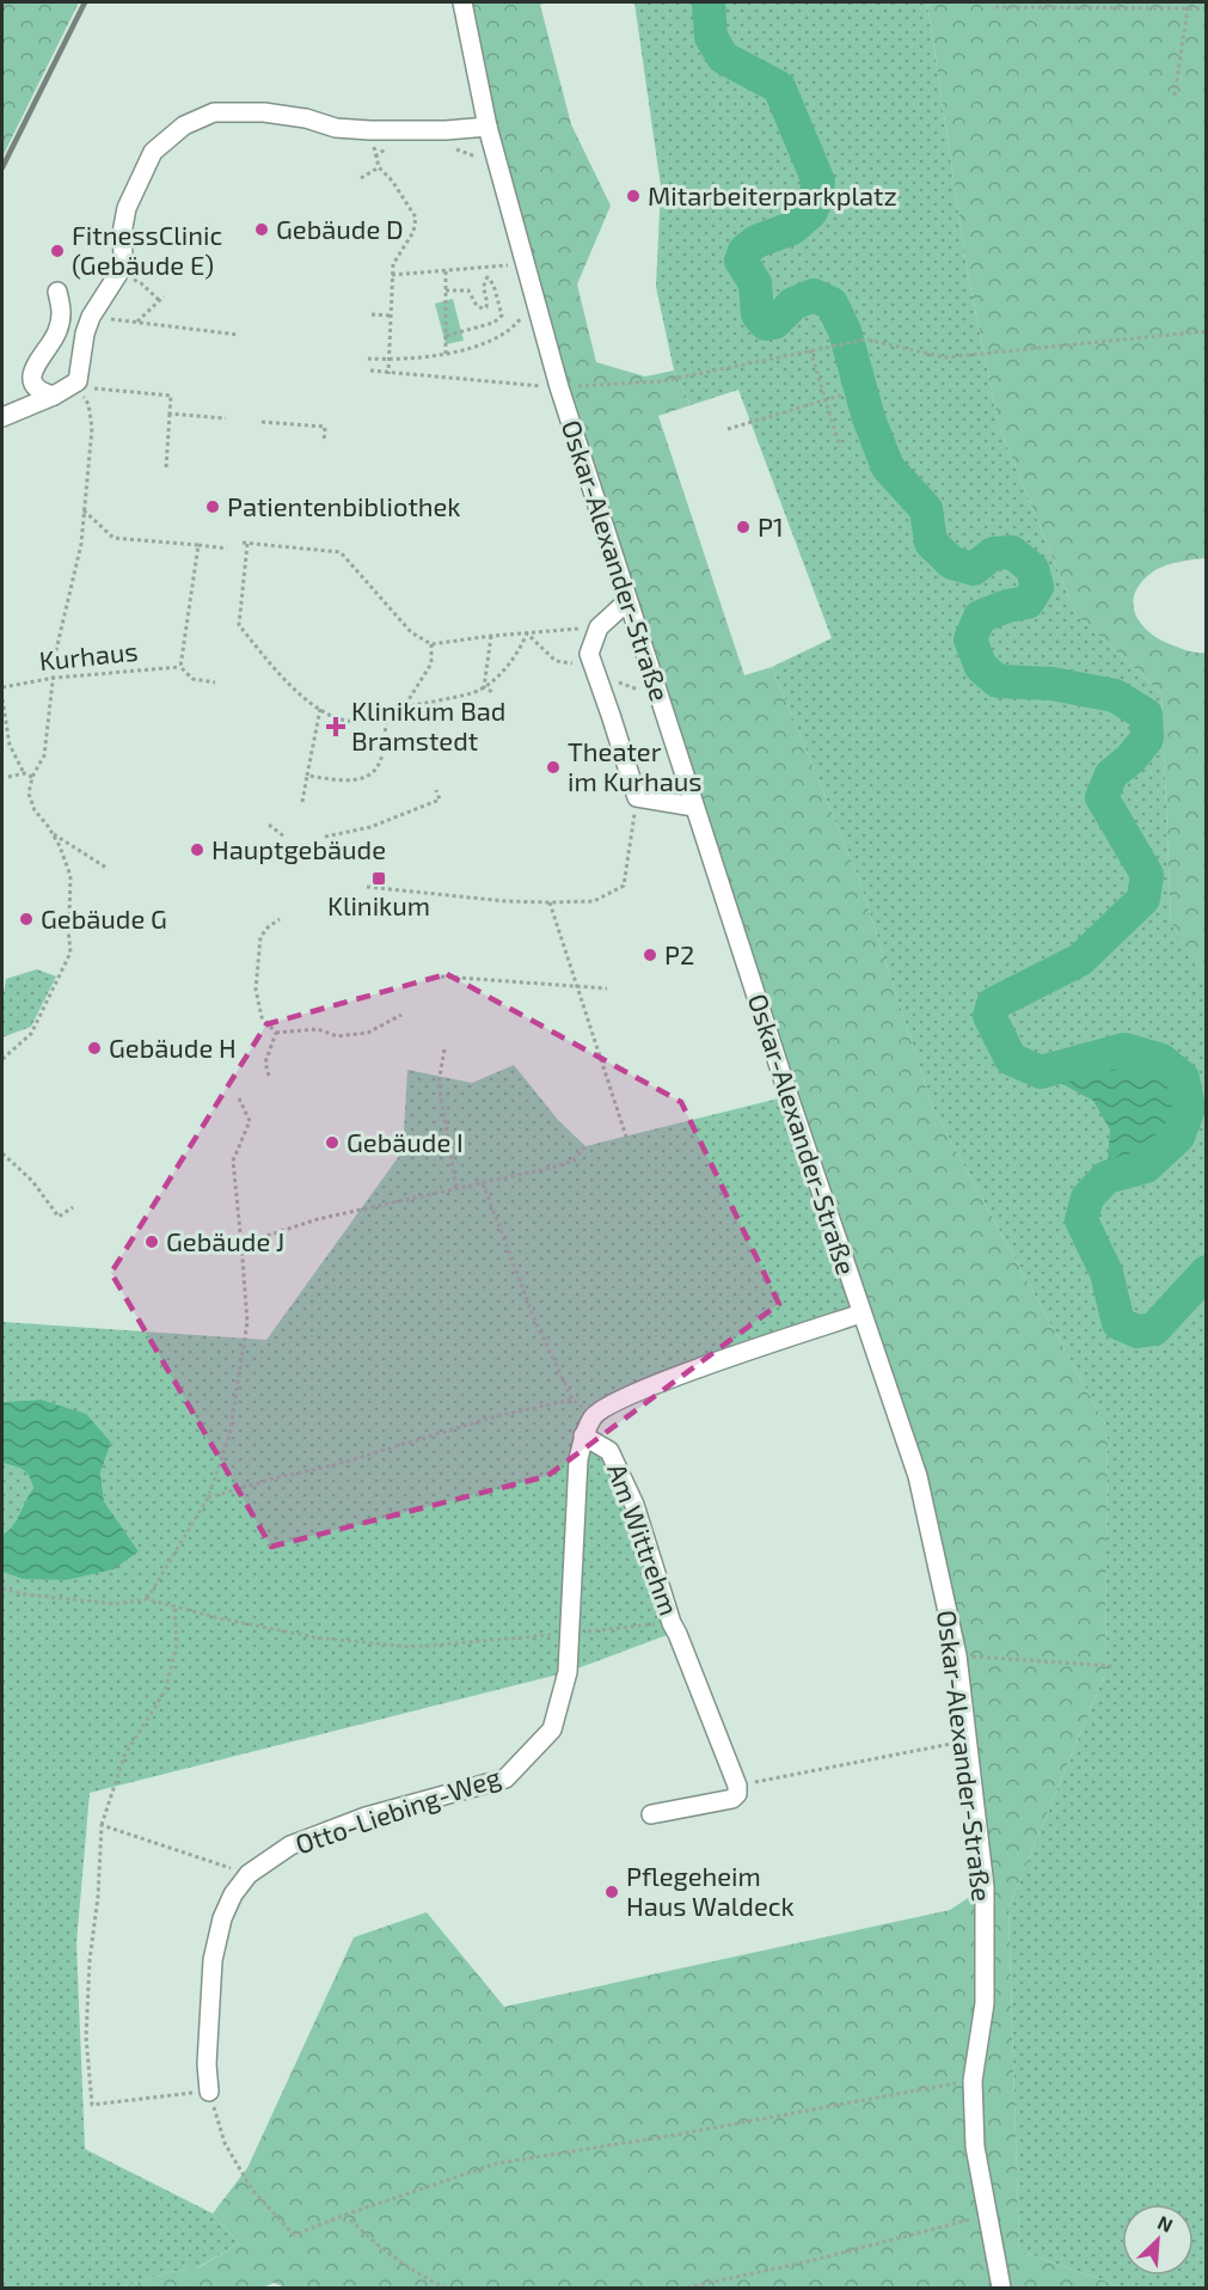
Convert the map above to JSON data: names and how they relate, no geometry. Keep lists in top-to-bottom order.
{
  "streets": {
    "street": ["Oskar-Alexander-Straße", "Am Wittrehm", "Otto-Liebing-Weg"],
    "path": ["Kurhaus"]
  },
  "crossings": [
    ["Am Wittrehm", "Otto-Liebing-Weg"]
  ],
  "places": {
    "other": [
      "Mitarbeiterparkplatz",
      "Gebäude D",
      "FitnessClinic (Gebäude E)",
      "Patientenbibliothek",
      "P1",
      "Theater im Kurhaus",
      "Hauptgebäude",
      "Gebäude G",
      "P2",
      "Gebäude H",
      "Gebäude I",
      "Gebäude J",
      "Pflegeheim Haus Waldeck"
    ],
    "health": ["Klinikum Bad Bramstedt"],
    "transit": ["Klinikum"]
  },
  "north": "top right"
}
